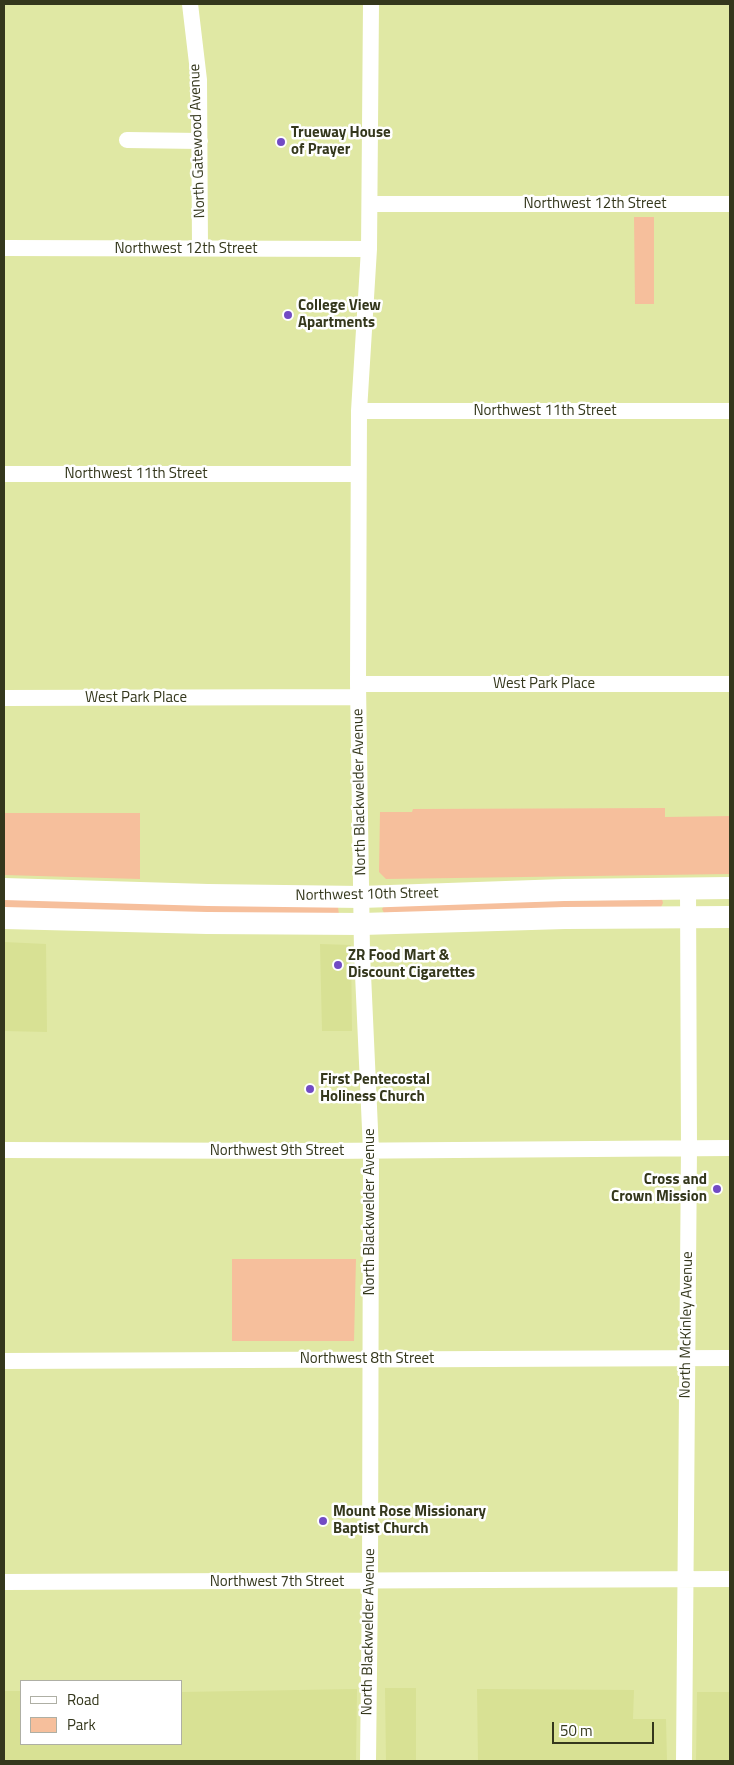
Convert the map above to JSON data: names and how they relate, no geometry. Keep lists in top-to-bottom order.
{
  "streets": {
    "main road": ["Northwest 10th Street"],
    "street": [
      "North Gatewood Avenue",
      "Northwest 12th Street",
      "Northwest 11th Street",
      "West Park Place",
      "North Blackwelder Avenue",
      "Northwest 9th Street",
      "North McKinley Avenue",
      "Northwest 8th Street",
      "Northwest 7th Street"
    ]
  },
  "crossings": [
    ["North Gatewood Avenue", "Northwest 12th Street"],
    ["Northwest 12th Street", "North Blackwelder Avenue"],
    ["Northwest 11th Street", "North Blackwelder Avenue"],
    ["West Park Place", "North Blackwelder Avenue"],
    ["North Blackwelder Avenue", "Northwest 10th Street"],
    ["North Blackwelder Avenue", "Northwest 9th Street"],
    ["North Blackwelder Avenue", "Northwest 8th Street"],
    ["North Blackwelder Avenue", "Northwest 7th Street"],
    ["Northwest 10th Street", "North McKinley Avenue"],
    ["Northwest 9th Street", "North McKinley Avenue"],
    ["North McKinley Avenue", "Northwest 8th Street"],
    ["North McKinley Avenue", "Northwest 7th Street"]
  ],
  "places": [
    "Trueway House of Prayer",
    "College View Apartments",
    "ZR Food Mart & Discount Cigarettes",
    "First Pentecostal Holiness Church",
    "Cross and Crown Mission",
    "Mount Rose Missionary Baptist Church"
  ],
  "legend": ["Road", "Park"],
  "scale_bar": "50 m"
}
